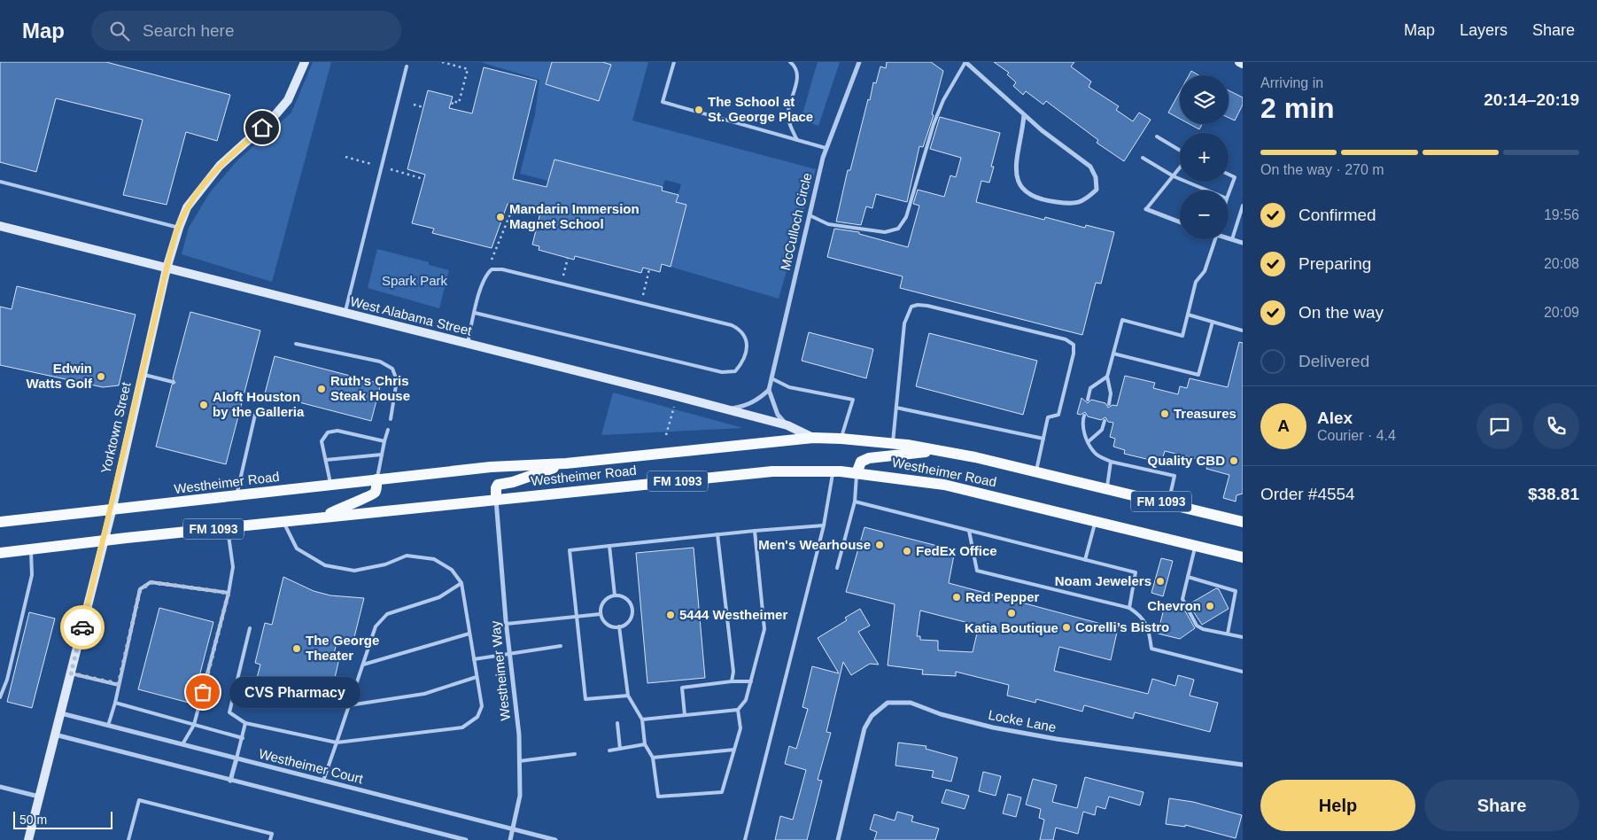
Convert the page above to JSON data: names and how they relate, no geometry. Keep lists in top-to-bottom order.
{
  "streets": {
    "main road": ["Westheimer Road", "FM 1093"],
    "street": [
      "McCulloch Circle",
      "West Alabama Street",
      "Yorktown Street",
      "Westheimer Way",
      "Locke Lane",
      "Westheimer Court"
    ]
  },
  "crossings": [
    ["West Alabama Street", "Yorktown Street"],
    ["West Alabama Street", "Westheimer Road"],
    ["Yorktown Street", "Westheimer Road"],
    ["Yorktown Street", "Westheimer Court"],
    ["Westheimer Road", "Westheimer Way"],
    ["Westheimer Way", "Westheimer Court"]
  ],
  "parks": ["Spark Park"],
  "places": [
    "The School at St. George Place",
    "Mandarin Immersion Magnet School",
    "Edwin Watts Golf",
    "Ruth's Chris Steak House",
    "Aloft Houston by the Galleria",
    "Treasures",
    "Quality CBD",
    "Men's Wearhouse",
    "FedEx Office",
    "Noam Jewelers",
    "Red Pepper",
    "Chevron",
    "Katia Boutique",
    "5444 Westheimer",
    "Corelli’s Bistro",
    "The George Theater",
    "CVS Pharmacy"
  ],
  "scale_bar": "50 m",
  "page": {
    "header": "Map",
    "search": "Search here",
    "nav": ["Map", "Layers", "Share"],
    "heading": ["2 min", "Arriving in", "20:14–20:19"],
    "panel": [
      "Alex",
      "Courier · 4.4",
      "Order #4554",
      "$38.81"
    ],
    "map_buttons": ["+", "−"],
    "bar": "On the way · 270 m",
    "list": [
      ["Confirmed", "19:56"],
      ["Preparing", "20:08"],
      ["On the way", "20:09"],
      "Delivered"
    ],
    "round": "A",
    "bubble": "CVS Pharmacy",
    "buttons": ["Help", "Share"],
    "scale": "50 m"
  }
}
